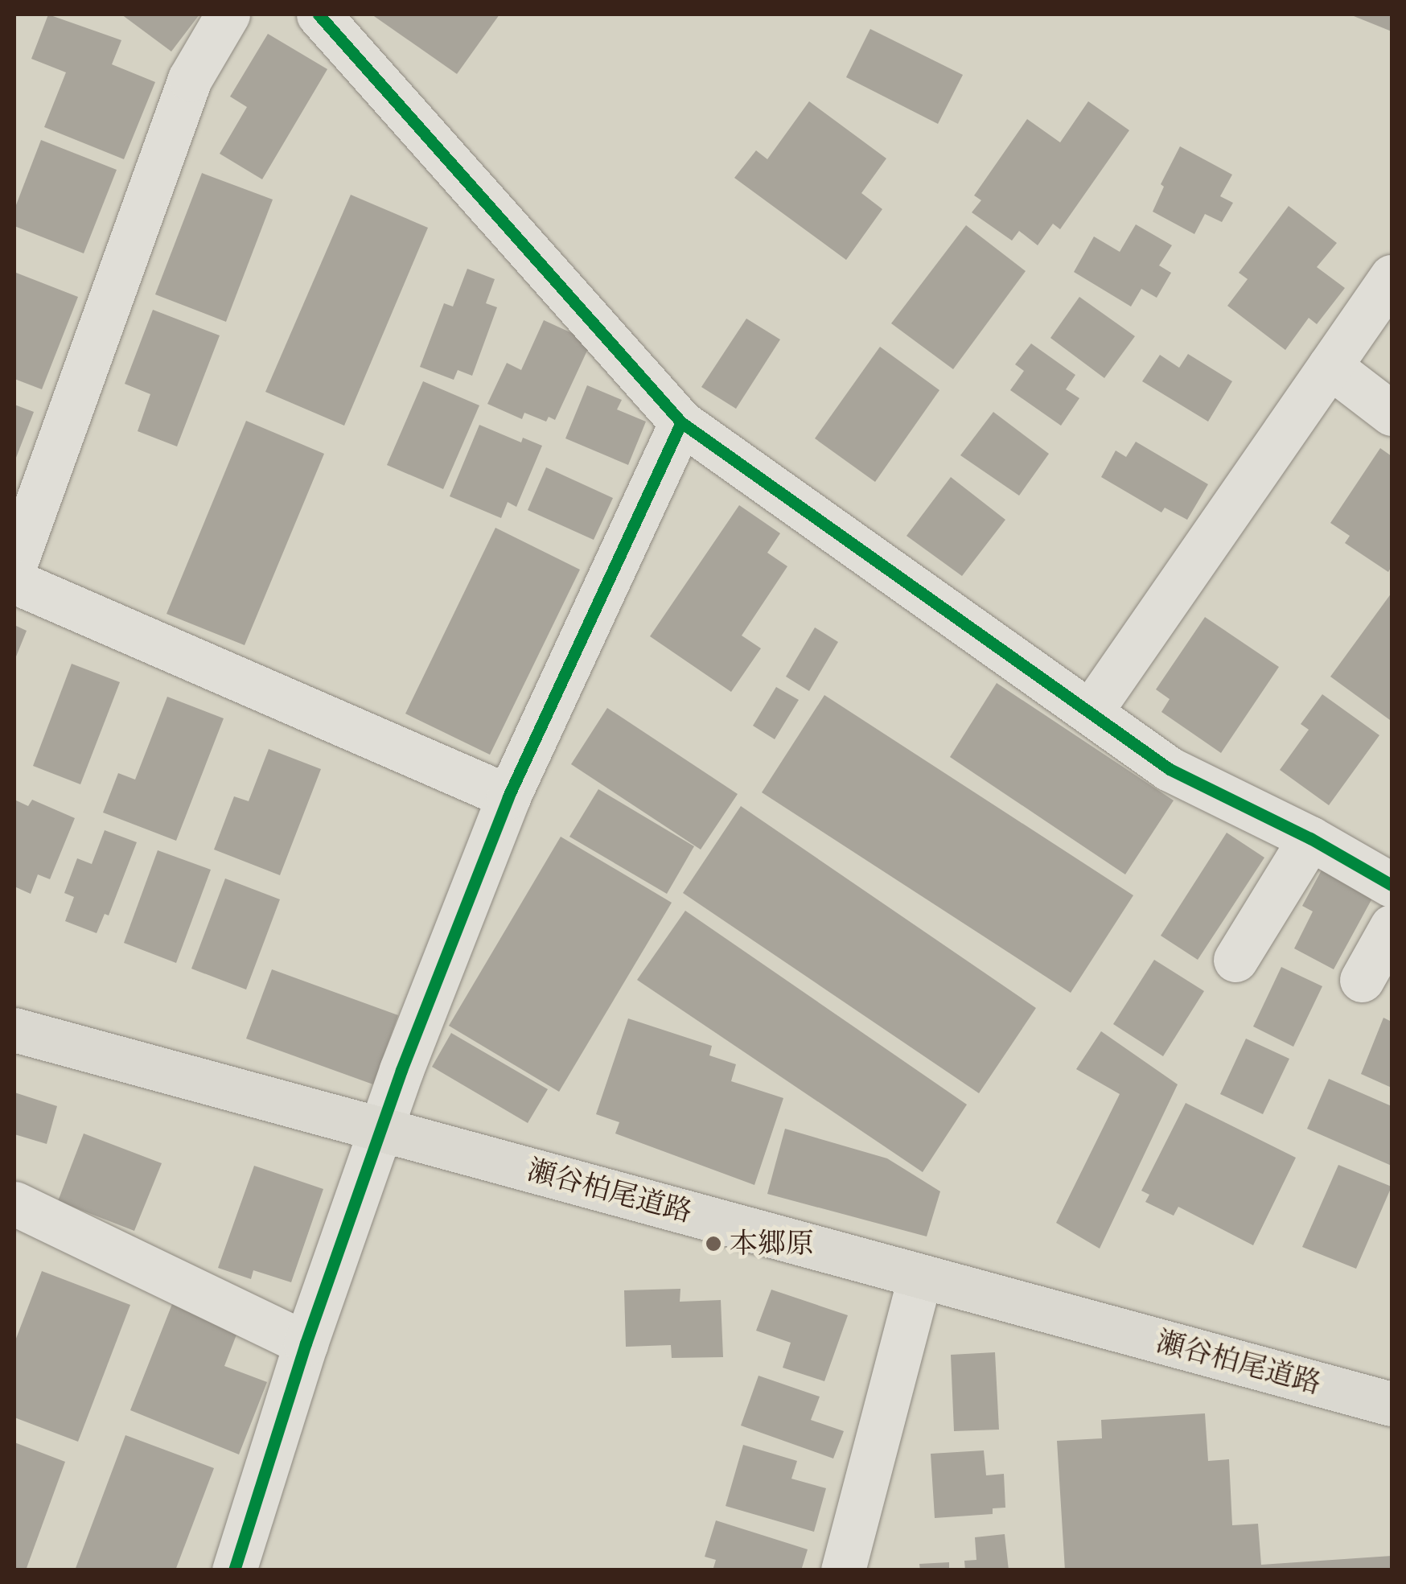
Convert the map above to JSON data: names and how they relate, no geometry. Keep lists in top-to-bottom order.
{
  "streets": {
    "main road": ["瀬谷柏尾道路"]
  },
  "places": ["本郷原"]
}
